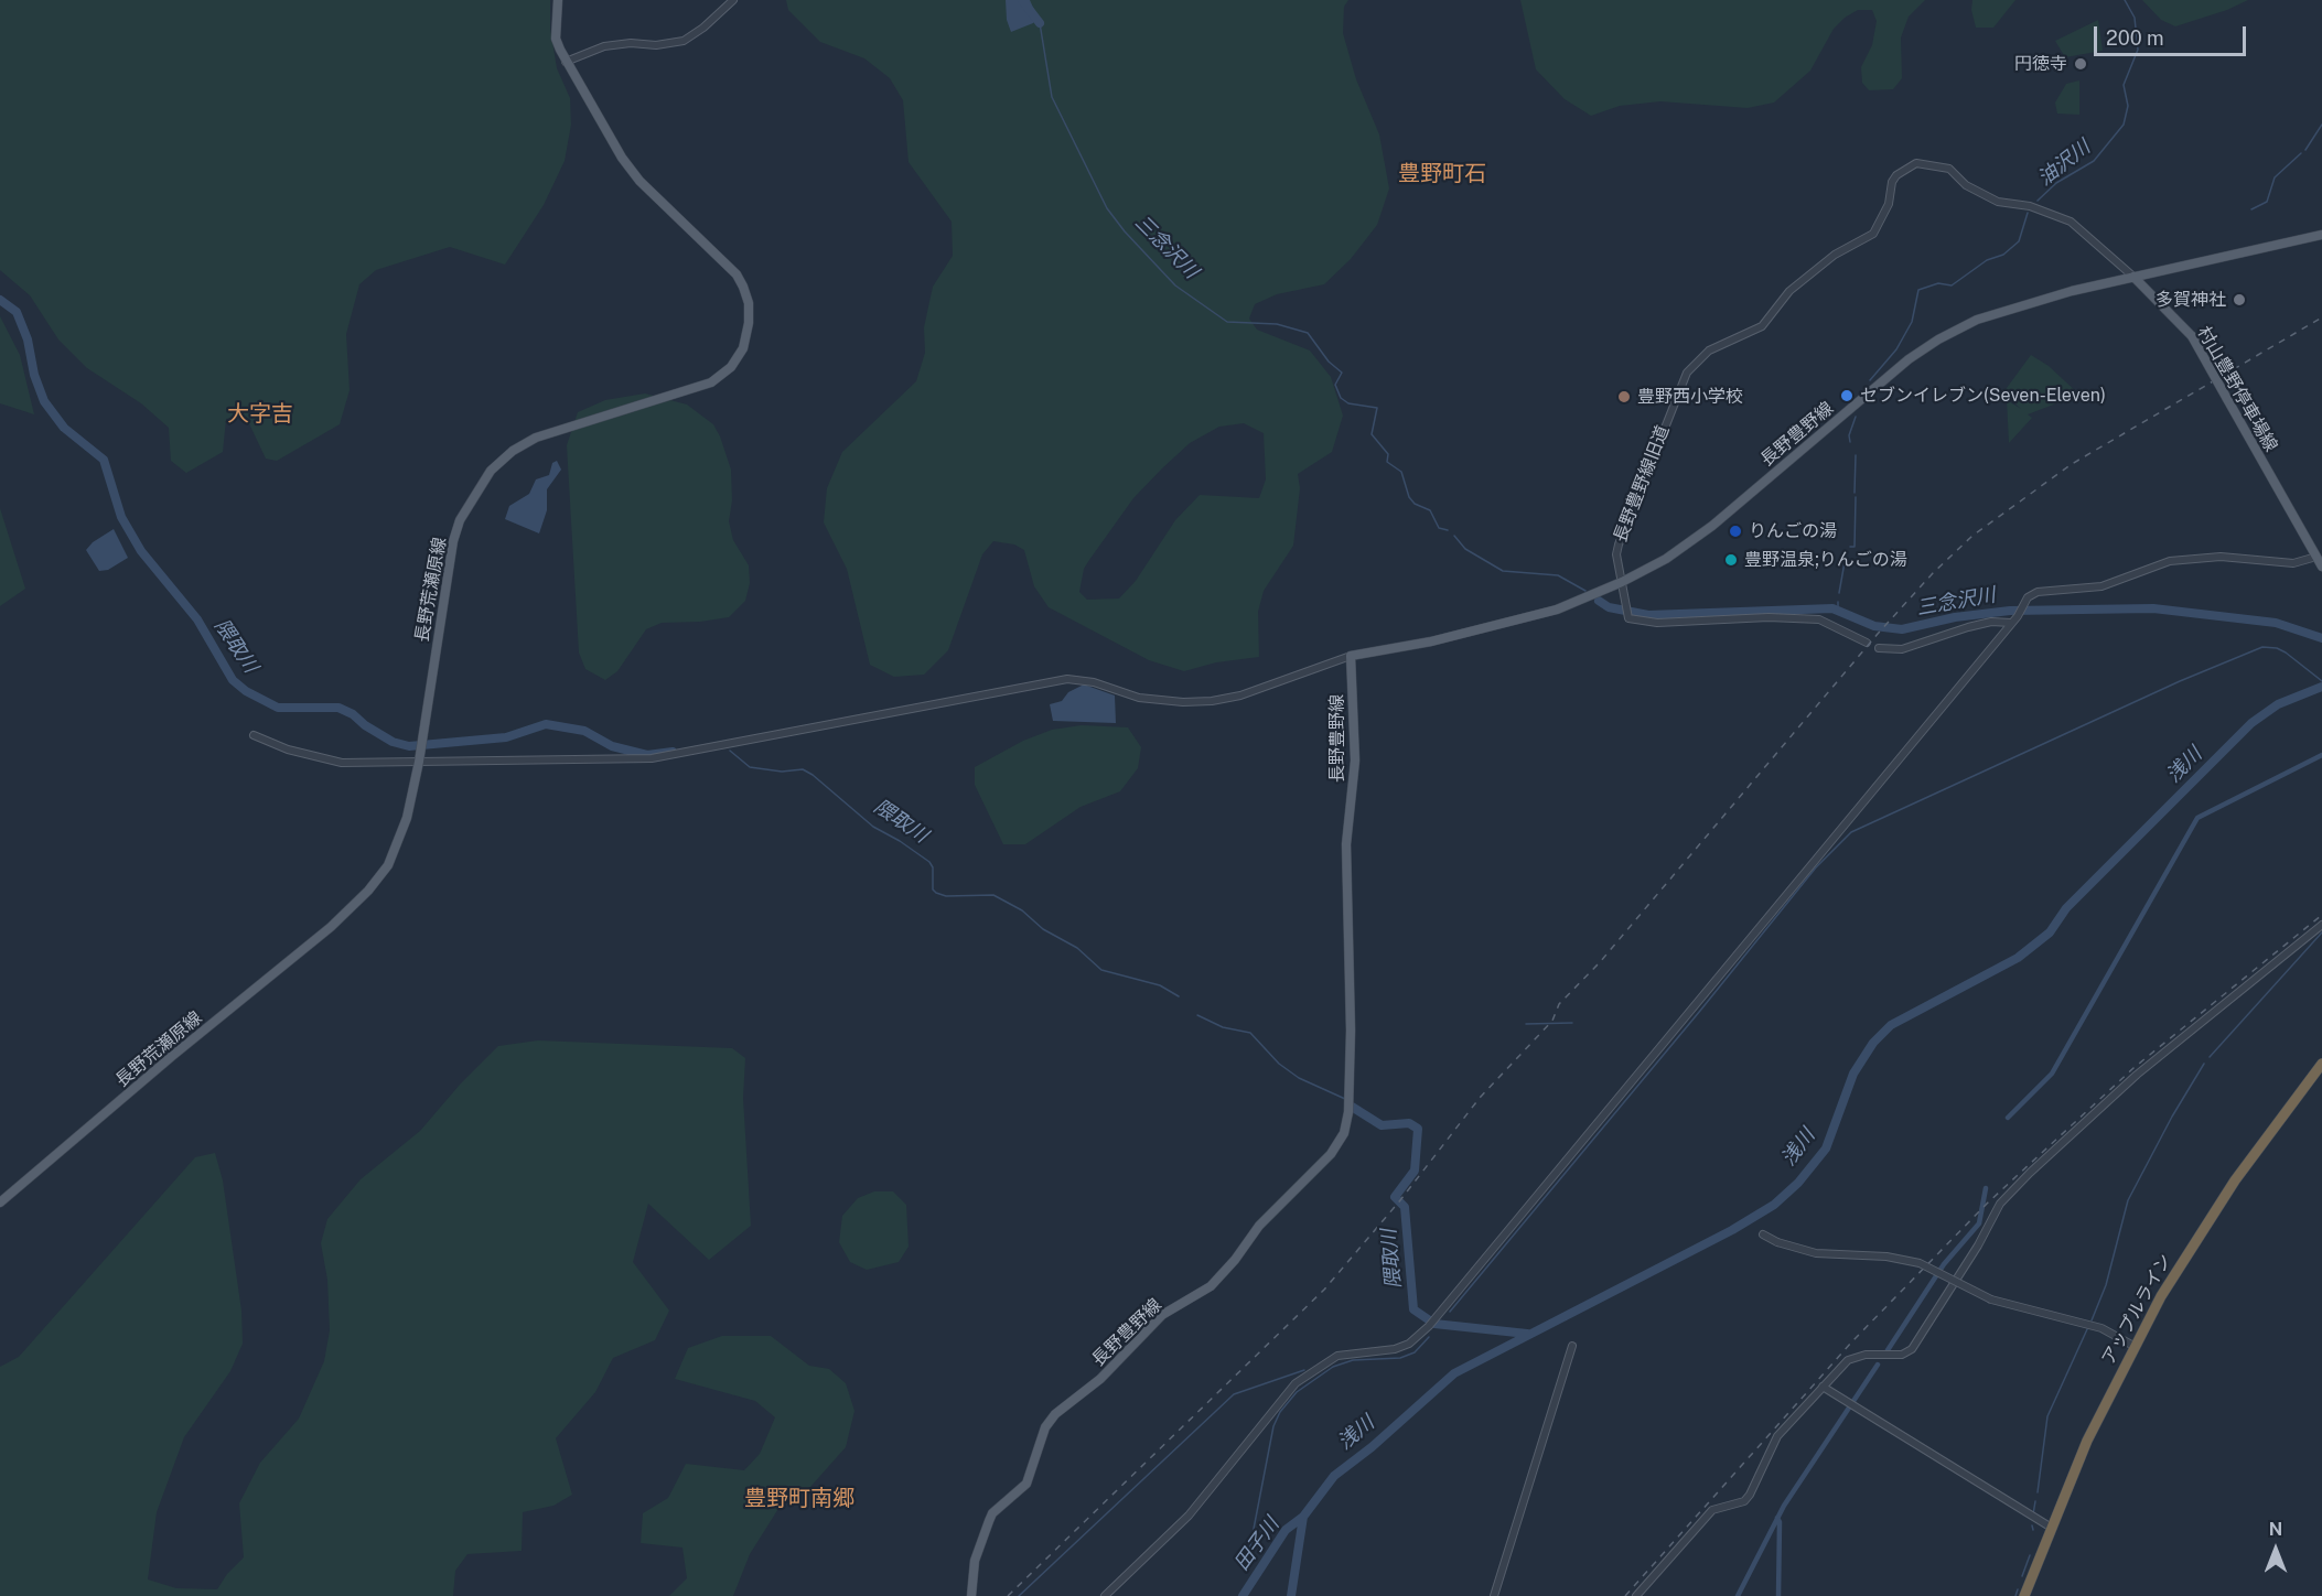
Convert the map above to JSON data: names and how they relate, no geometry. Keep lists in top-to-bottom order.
{
  "streets": {
    "highway": ["アップルライン"],
    "main road": ["村山豊野停車場線", "長野豊野線", "長野荒瀬原線"],
    "street": ["長野豊野線旧道"]
  },
  "crossings": [
    ["村山豊野停車場線", "長野豊野線"],
    ["村山豊野停車場線", "長野豊野線旧道"],
    ["長野豊野線", "長野豊野線旧道"]
  ],
  "districts": ["豊野町石", "大字吉", "豊野町南郷"],
  "water": [
    "油沢川",
    "三念沢川",
    "隈取川",
    "浅川",
    "田子川"
  ],
  "places": [
    "円徳寺",
    "多賀神社",
    "セブンイレブン(Seven-Eleven)",
    "豊野西小学校",
    "りんごの湯",
    "豊野温泉;りんごの湯"
  ],
  "scale_bar": "200 m",
  "north": "top"
}
